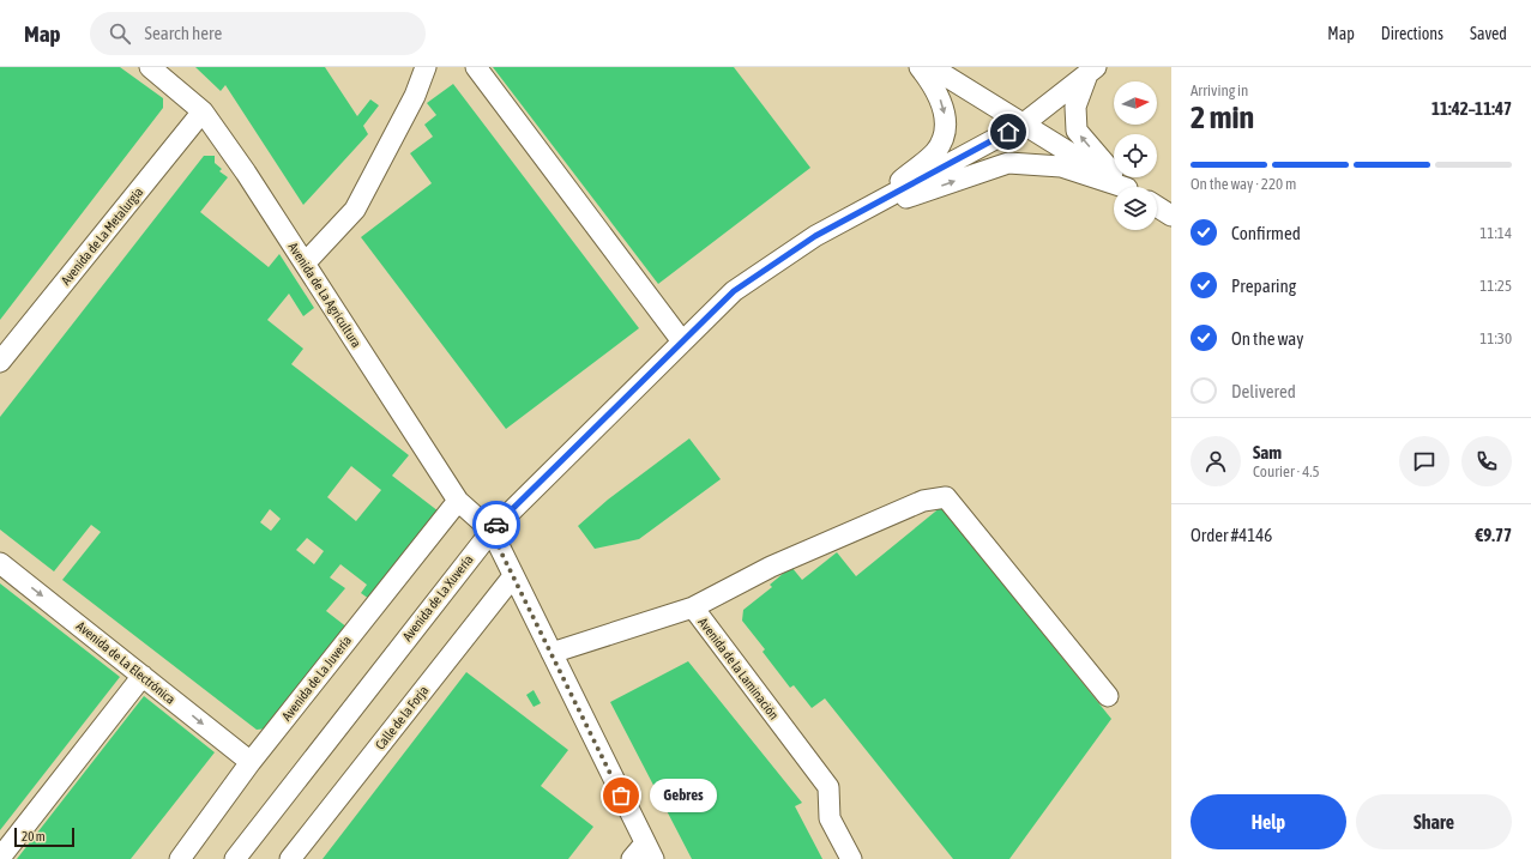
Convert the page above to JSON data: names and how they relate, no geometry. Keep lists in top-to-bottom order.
{
  "streets": {
    "street": [
      "Avenida de La Metalurgia",
      "Avenida de La Agricultura",
      "Avenida de La Xuvería",
      "Avenida de La Electrónica",
      "Avenida de la Laminación",
      "Avenida de La Juvería",
      "Calle de la Forja"
    ]
  },
  "crossings": [
    ["Avenida de La Metalurgia", "Avenida de La Agricultura"],
    ["Avenida de La Agricultura", "Avenida de La Xuvería"],
    ["Avenida de La Agricultura", "Avenida de La Juvería"],
    ["Avenida de La Electrónica", "Avenida de La Juvería"]
  ],
  "one_way": ["Avenida de La Electrónica"],
  "places": ["Gebres"],
  "scale_bar": "20 m",
  "north": "right",
  "page": {
    "header": "Map",
    "search": "Search here",
    "nav": ["Map", "Directions", "Saved"],
    "heading": ["2 min", "Arriving in", "11:42–11:47"],
    "panel": [
      "Sam",
      "Courier · 4.5",
      "Order #4146",
      "€9.77"
    ],
    "bar": "On the way · 220 m",
    "list": [
      ["Confirmed", "11:14"],
      ["Preparing", "11:25"],
      ["On the way", "11:30"],
      "Delivered"
    ],
    "bubble": "Gebres",
    "buttons": ["Help", "Share"],
    "scale": "20 m"
  }
}
